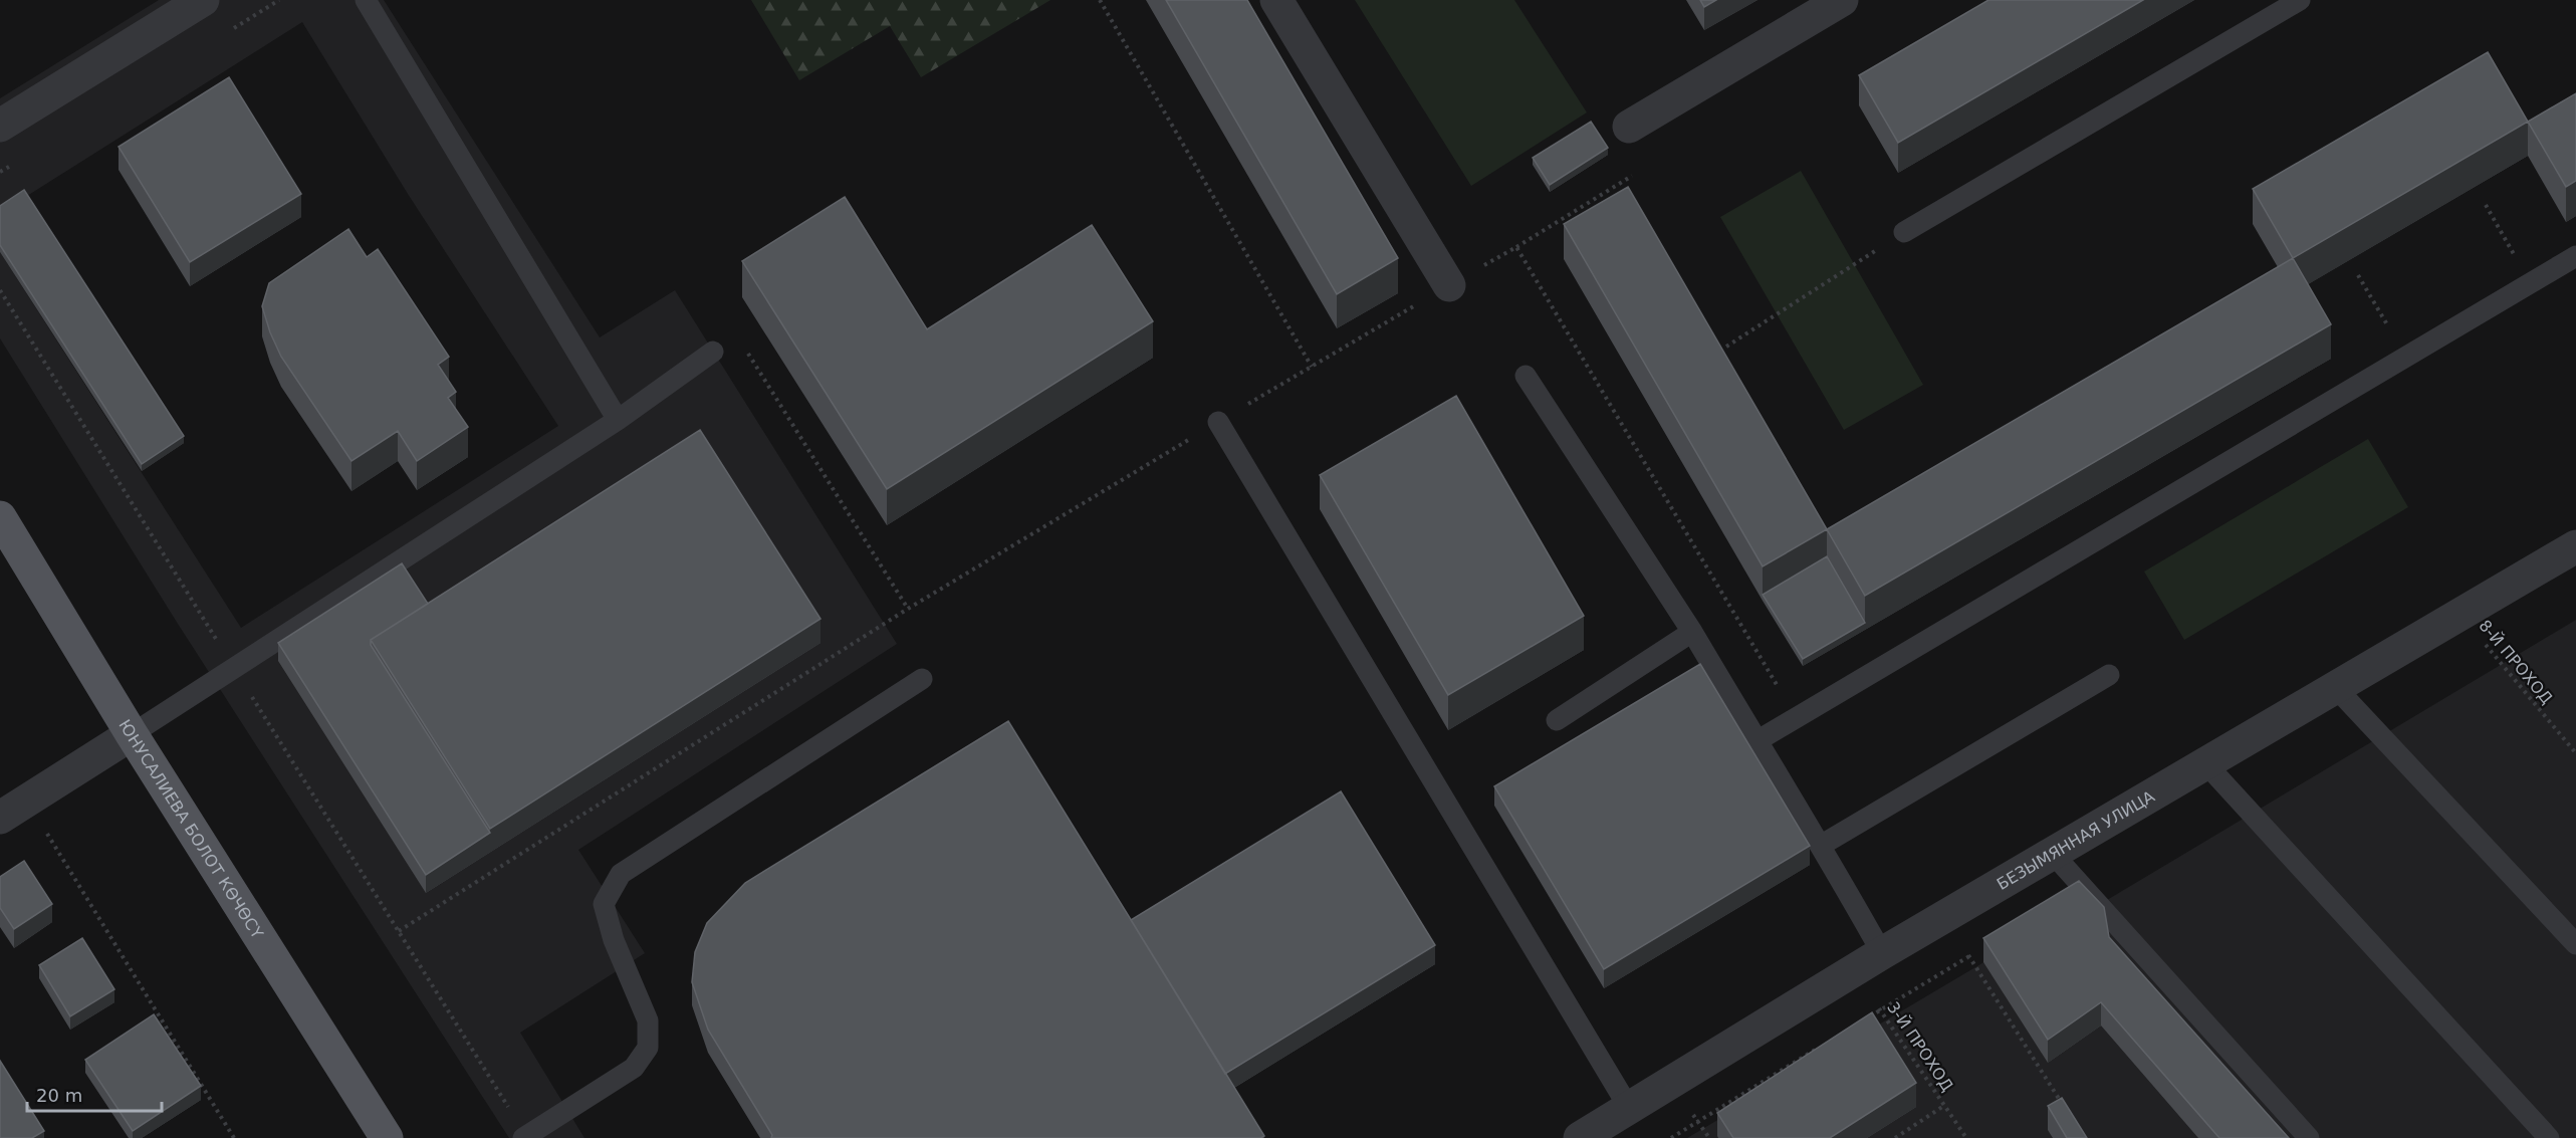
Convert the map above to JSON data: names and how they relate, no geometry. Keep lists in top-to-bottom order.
{
  "streets": {
    "main road": ["ЮНУСАЛИЕВА БОЛОТ КӨЧӨСҮ"],
    "street": ["БЕЗЫМЯННАЯ УЛИЦА"],
    "path": ["8-Й ПРОХОД", "3-Й ПРОХОД"]
  },
  "crossings": [
    ["8-Й ПРОХОД", "БЕЗЫМЯННАЯ УЛИЦА"],
    ["БЕЗЫМЯННАЯ УЛИЦА", "3-Й ПРОХОД"]
  ],
  "scale_bar": "20 m"
}
